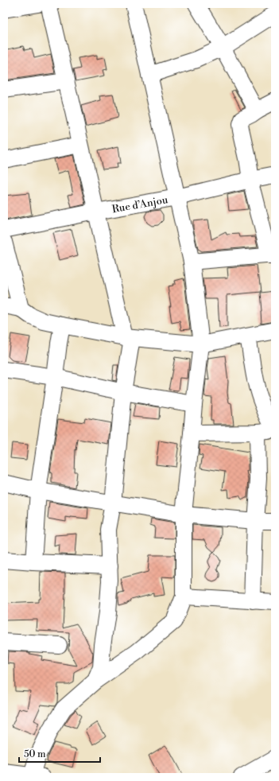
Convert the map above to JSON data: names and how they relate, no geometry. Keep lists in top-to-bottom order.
{
  "streets": {
    "street": ["Rue d’Anjou"]
  },
  "scale_bar": "50 m"
}
